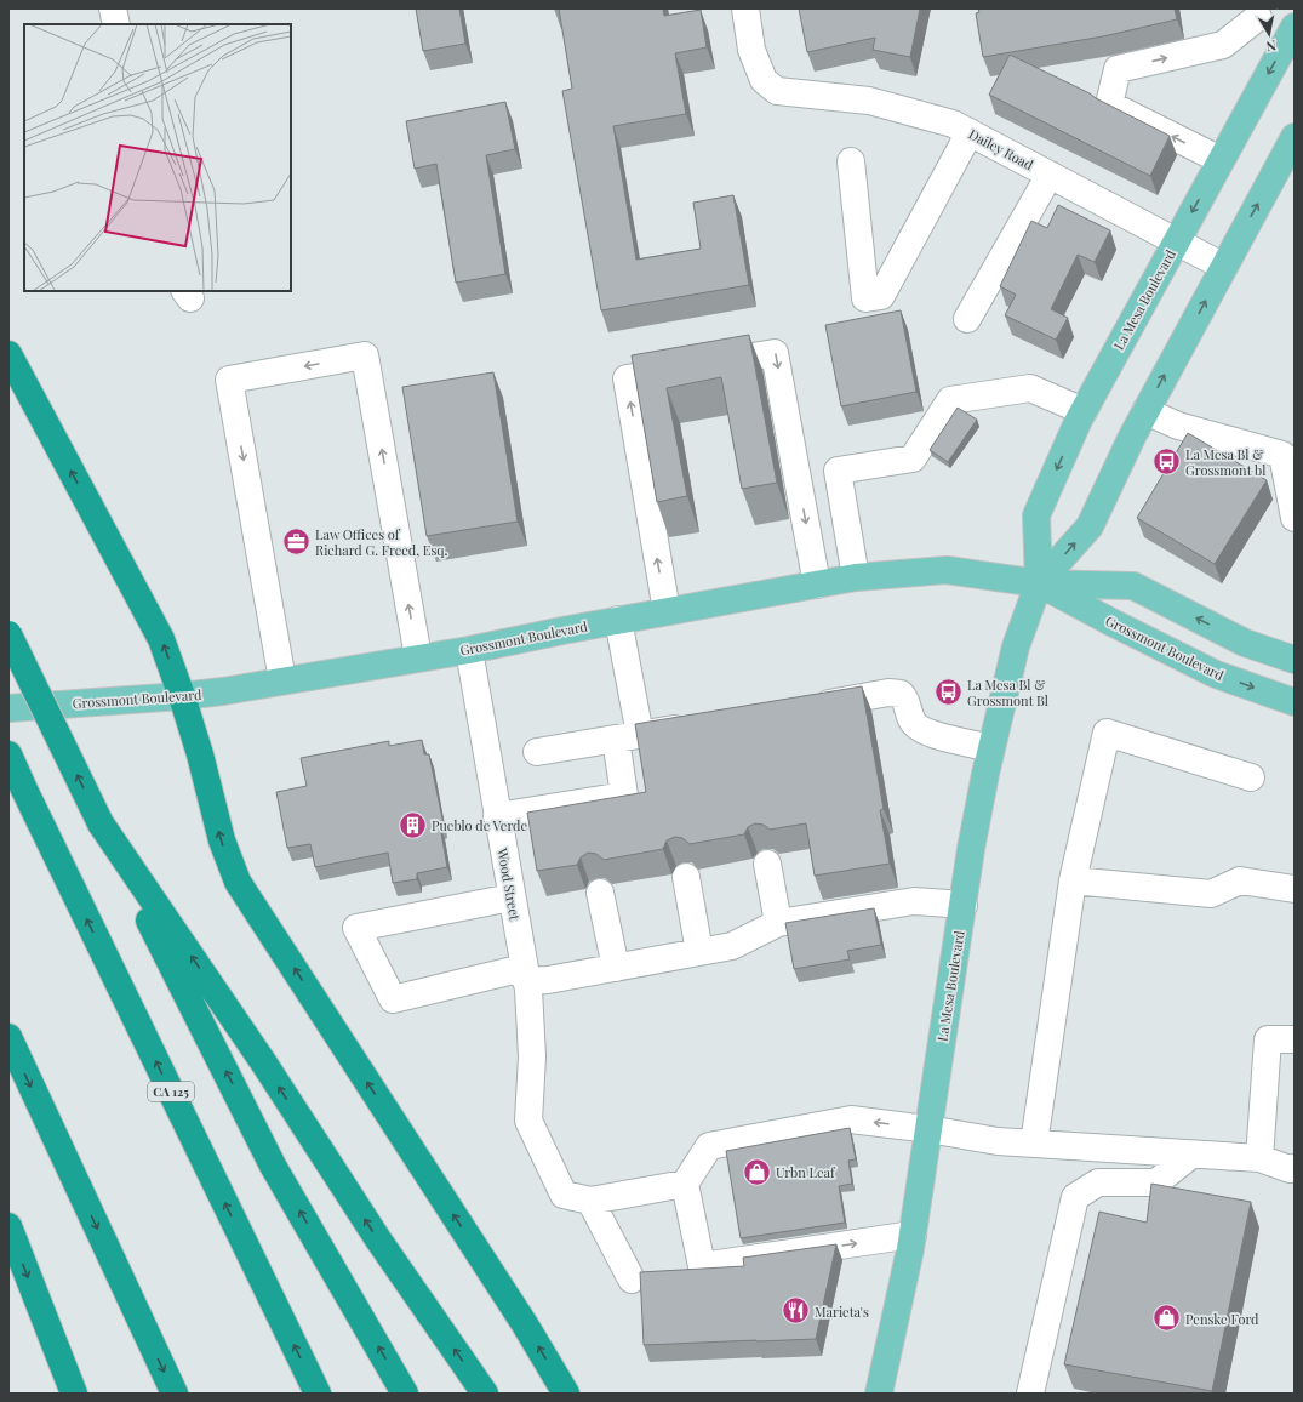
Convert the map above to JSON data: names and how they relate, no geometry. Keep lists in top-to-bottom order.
{
  "streets": {
    "highway": ["CA 125"],
    "main road": ["La Mesa Boulevard", "Grossmont Boulevard"],
    "street": ["Dailey Road", "Wood Street"]
  },
  "crossings": [
    ["Dailey Road", "La Mesa Boulevard"],
    ["La Mesa Boulevard", "Grossmont Boulevard"],
    ["Grossmont Boulevard", "Wood Street"]
  ],
  "places": {
    "bus stop": ["La Mesa Bl & Grossmont bl", "La Mesa Bl & Grossmont Bl"],
    "office": ["Law Offices of Richard G. Freed, Esq."],
    "building": ["Pueblo de Verde"],
    "shop": ["Urbn Leaf", "Penske Ford"],
    "restaurant": ["Marieta's"]
  },
  "north": "bottom"
}
